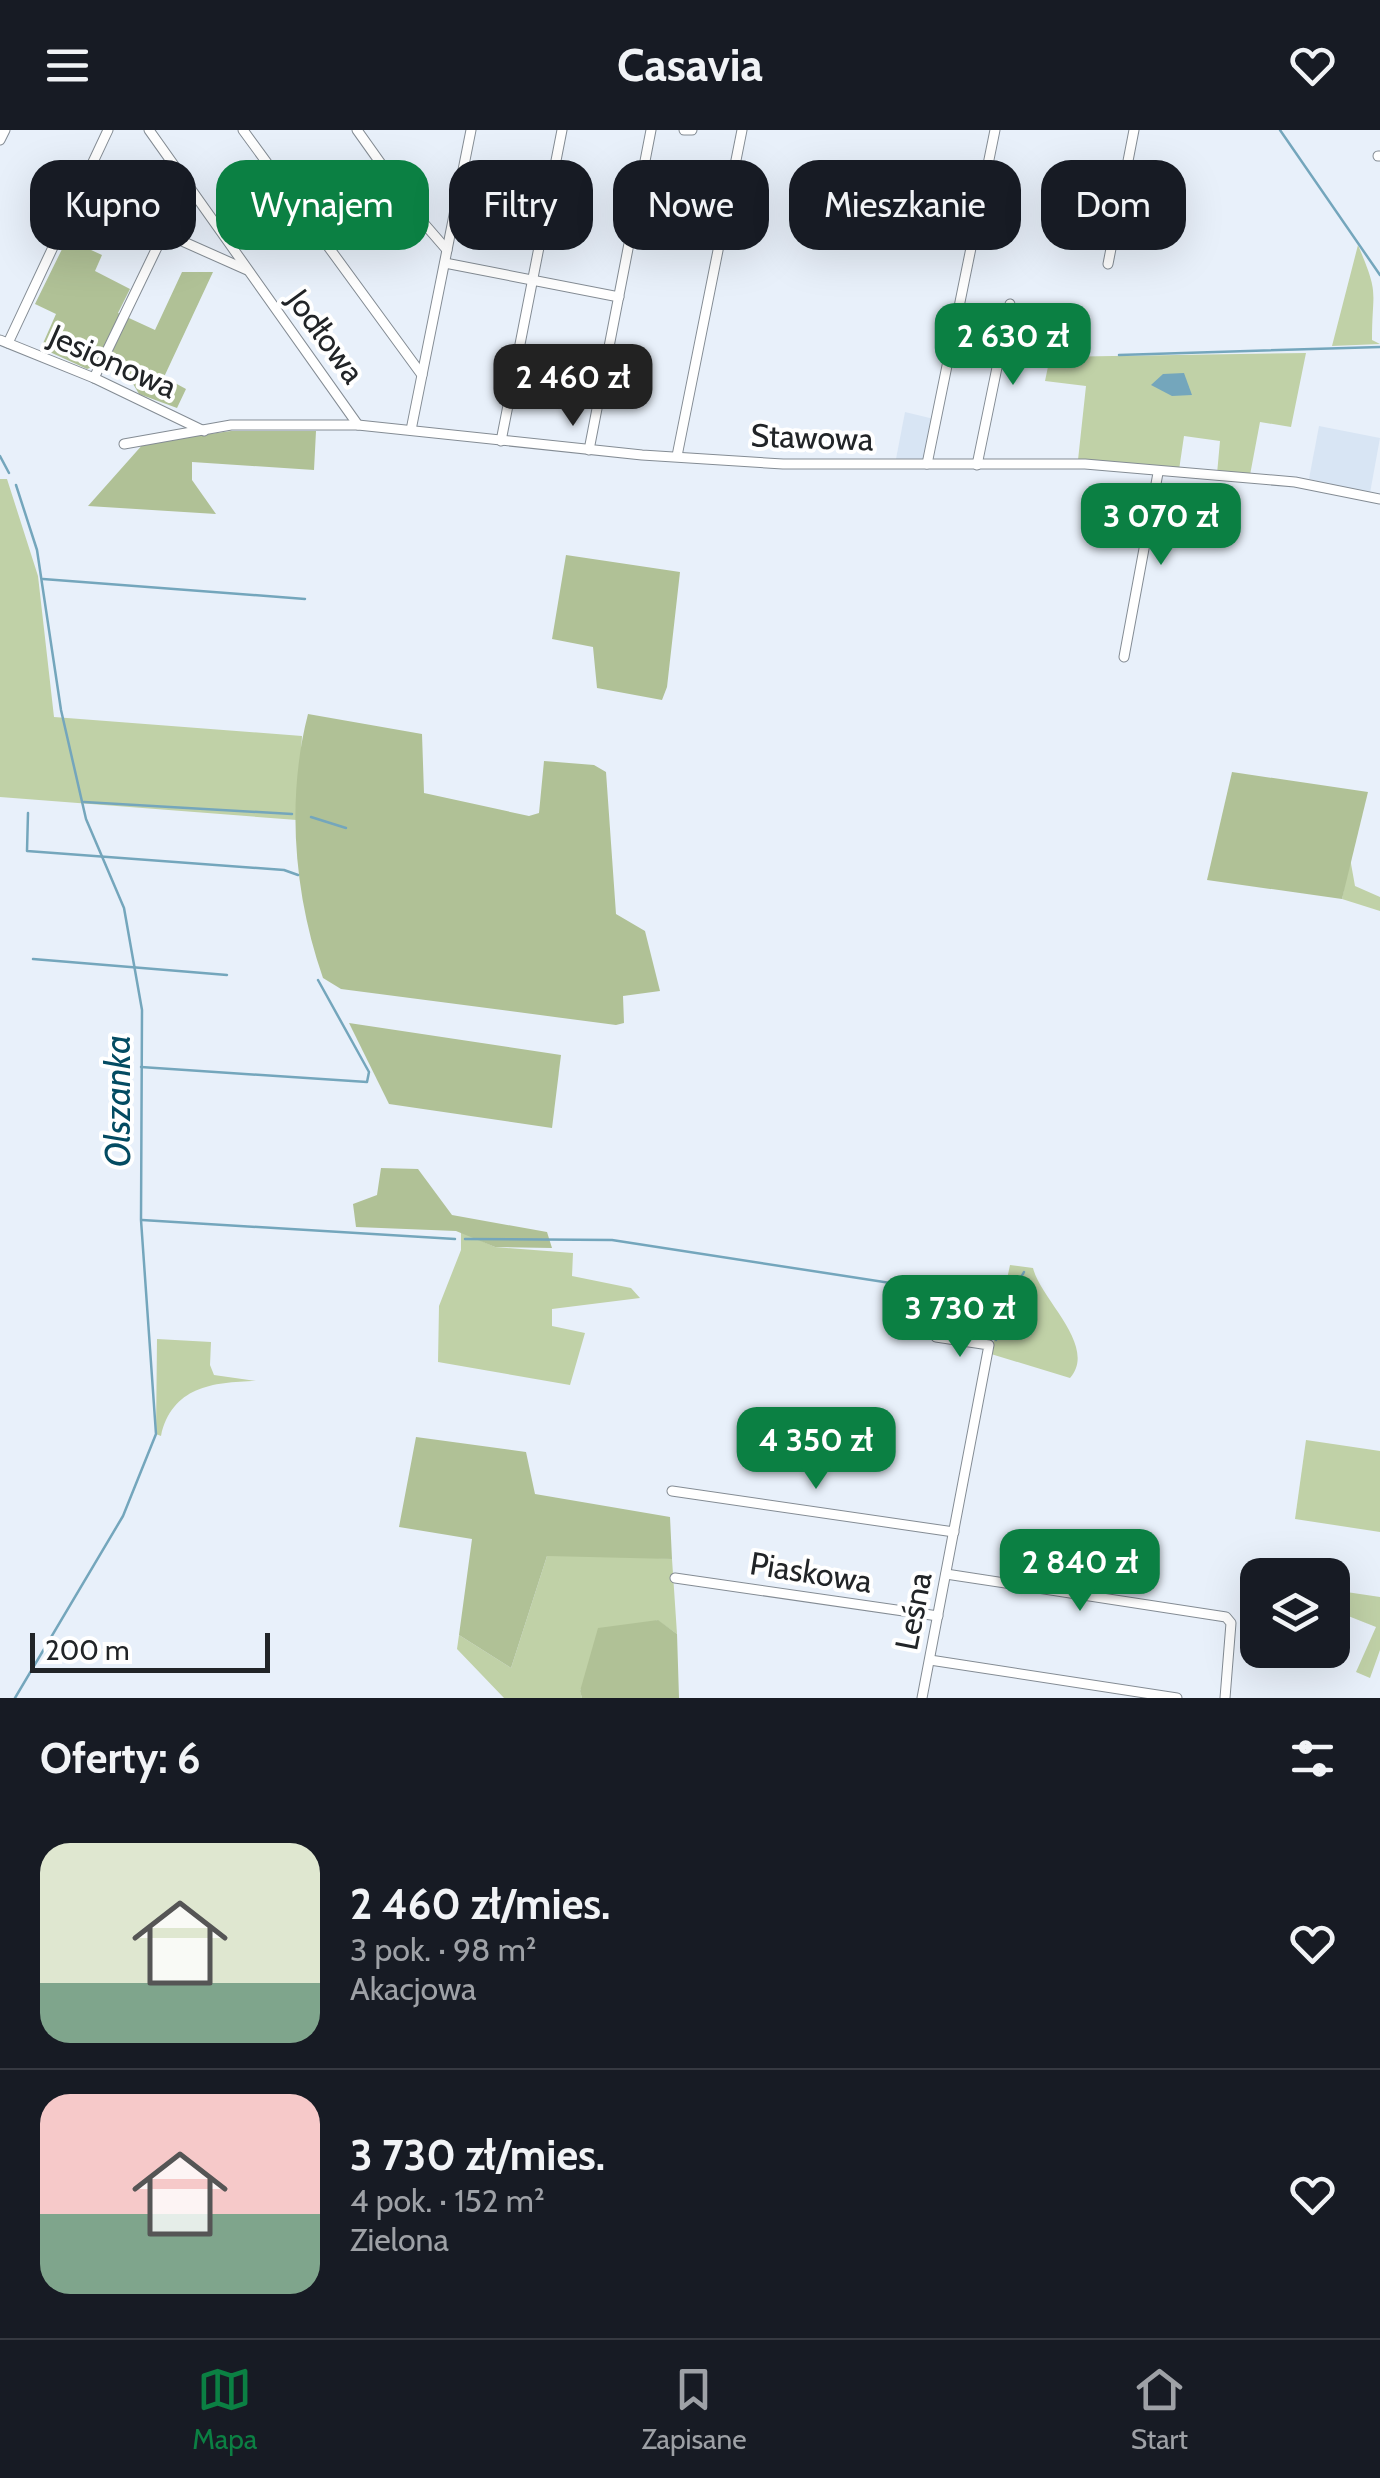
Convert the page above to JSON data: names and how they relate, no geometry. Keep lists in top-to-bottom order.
{
  "streets": {
    "street": [
      "Jodłowa",
      "Jesionowa",
      "Stawowa",
      "Piaskowa",
      "Leśna"
    ]
  },
  "crossings": [
    ["Jodłowa", "Stawowa"],
    ["Jesionowa", "Stawowa"],
    ["Piaskowa", "Leśna"]
  ],
  "water": ["Olszanka"],
  "scale_bar": "200 m",
  "page": {
    "header": "Casavia",
    "chip": [
      "Kupno",
      "Wynajem",
      "Filtry",
      "Nowe",
      "Mieszkanie",
      "Dom"
    ],
    "price": [
      "2 630 zł",
      "2 460 zł",
      "3 070 zł",
      "3 730 zł",
      "4 350 zł",
      "2 840 zł"
    ],
    "scale": "200 m",
    "heading": "Oferty: 6",
    "list": [
      {
        "name": "2 460 zł/mies.",
        "note": "3 pok. · 98 m² · Akacjowa"
      },
      {
        "name": "3 730 zł/mies.",
        "note": "4 pok. · 152 m² · Zielona"
      }
    ],
    "tabs": ["Mapa", "Zapisane", "Start"]
  }
}
